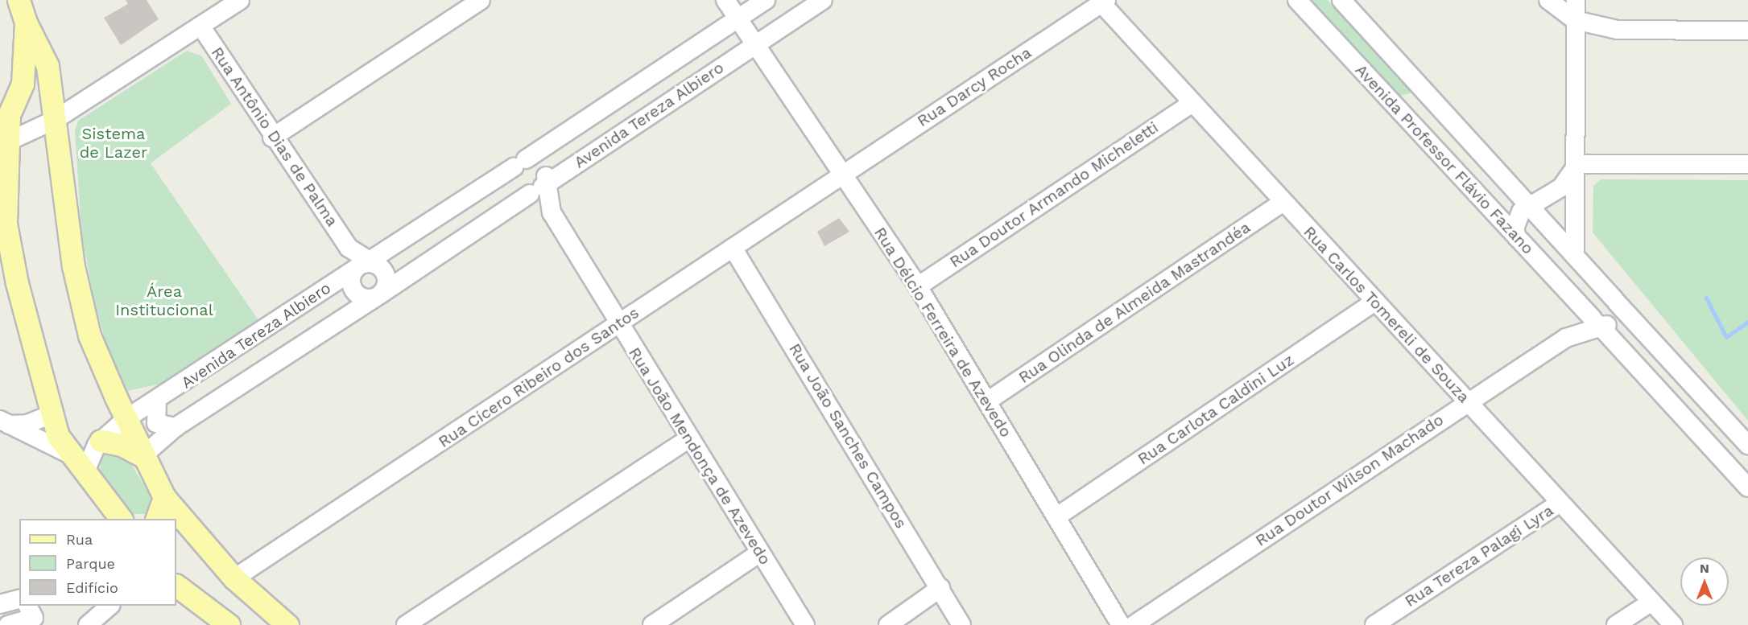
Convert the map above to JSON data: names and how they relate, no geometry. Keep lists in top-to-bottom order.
{
  "streets": {
    "street": [
      "Rua Darcy Rocha",
      "Avenida Tereza Albiero",
      "Rua Antônio Dias de Palma",
      "Avenida Professor Flávio Fazano",
      "Rua Doutor Armando Micheletti",
      "Rua Olinda de Almeida Mastrandéa",
      "Rua Carlos Tomereli de Souza",
      "Rua Délcio Ferreira de Azevedo",
      "Rua Cícero Ribeiro dos Santos",
      "Rua Carlota Caldini Luz",
      "Rua João Sanches Campos",
      "Rua João Mendonça de Azevedo",
      "Rua Doutor Wilson Machado",
      "Rua Tereza Palagi Lyra"
    ]
  },
  "crossings": [
    ["Rua Darcy Rocha", "Rua Carlos Tomereli de Souza"],
    ["Rua Darcy Rocha", "Rua Délcio Ferreira de Azevedo"],
    ["Rua Darcy Rocha", "Rua Cícero Ribeiro dos Santos"],
    ["Avenida Tereza Albiero", "Rua Antônio Dias de Palma"],
    ["Avenida Tereza Albiero", "Rua Délcio Ferreira de Azevedo"],
    ["Avenida Tereza Albiero", "Rua João Mendonça de Azevedo"],
    ["Avenida Professor Flávio Fazano", "Rua Doutor Wilson Machado"],
    ["Rua Doutor Armando Micheletti", "Rua Carlos Tomereli de Souza"],
    ["Rua Doutor Armando Micheletti", "Rua Délcio Ferreira de Azevedo"],
    ["Rua Olinda de Almeida Mastrandéa", "Rua Carlos Tomereli de Souza"],
    ["Rua Olinda de Almeida Mastrandéa", "Rua Délcio Ferreira de Azevedo"],
    ["Rua Carlos Tomereli de Souza", "Rua Carlota Caldini Luz"],
    ["Rua Carlos Tomereli de Souza", "Rua Doutor Wilson Machado"],
    ["Rua Carlos Tomereli de Souza", "Rua Tereza Palagi Lyra"],
    ["Rua Délcio Ferreira de Azevedo", "Rua Cícero Ribeiro dos Santos"],
    ["Rua Délcio Ferreira de Azevedo", "Rua Carlota Caldini Luz"],
    ["Rua Cícero Ribeiro dos Santos", "Rua João Sanches Campos"],
    ["Rua Cícero Ribeiro dos Santos", "Rua João Mendonça de Azevedo"]
  ],
  "parks": ["Sistema de Lazer", "Área Institucional"],
  "legend": ["Rua", "Parque", "Edifício"],
  "north": "top"
}
